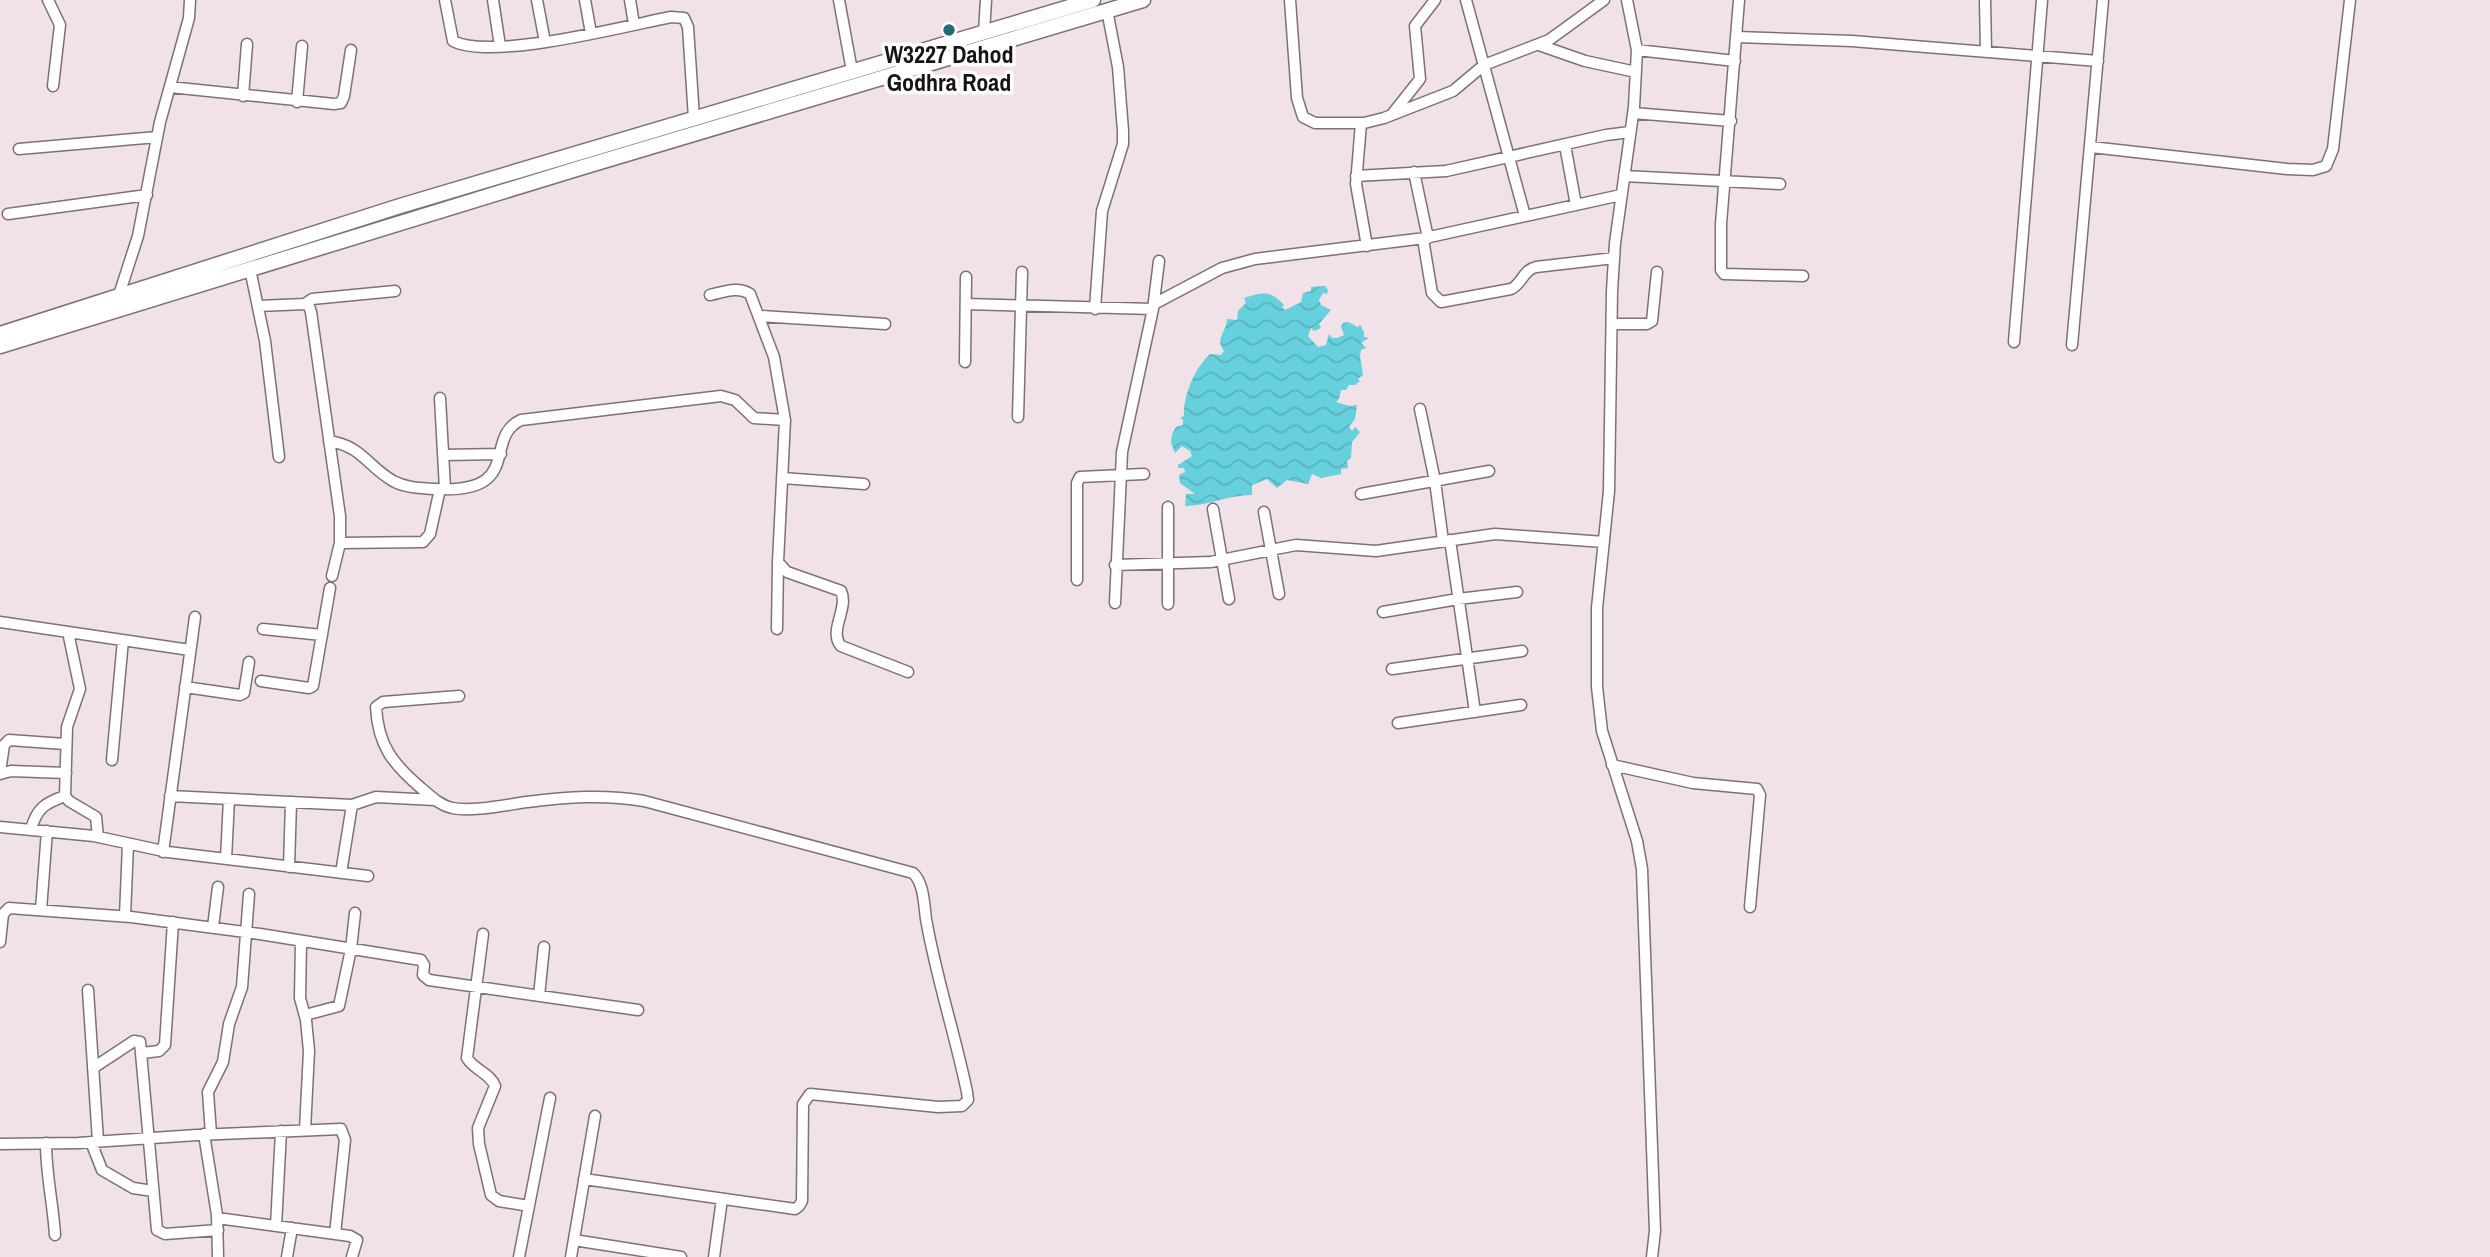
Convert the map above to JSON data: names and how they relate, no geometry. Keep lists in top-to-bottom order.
{
  "places": ["W3227 Dahod Godhra Road"]
}
